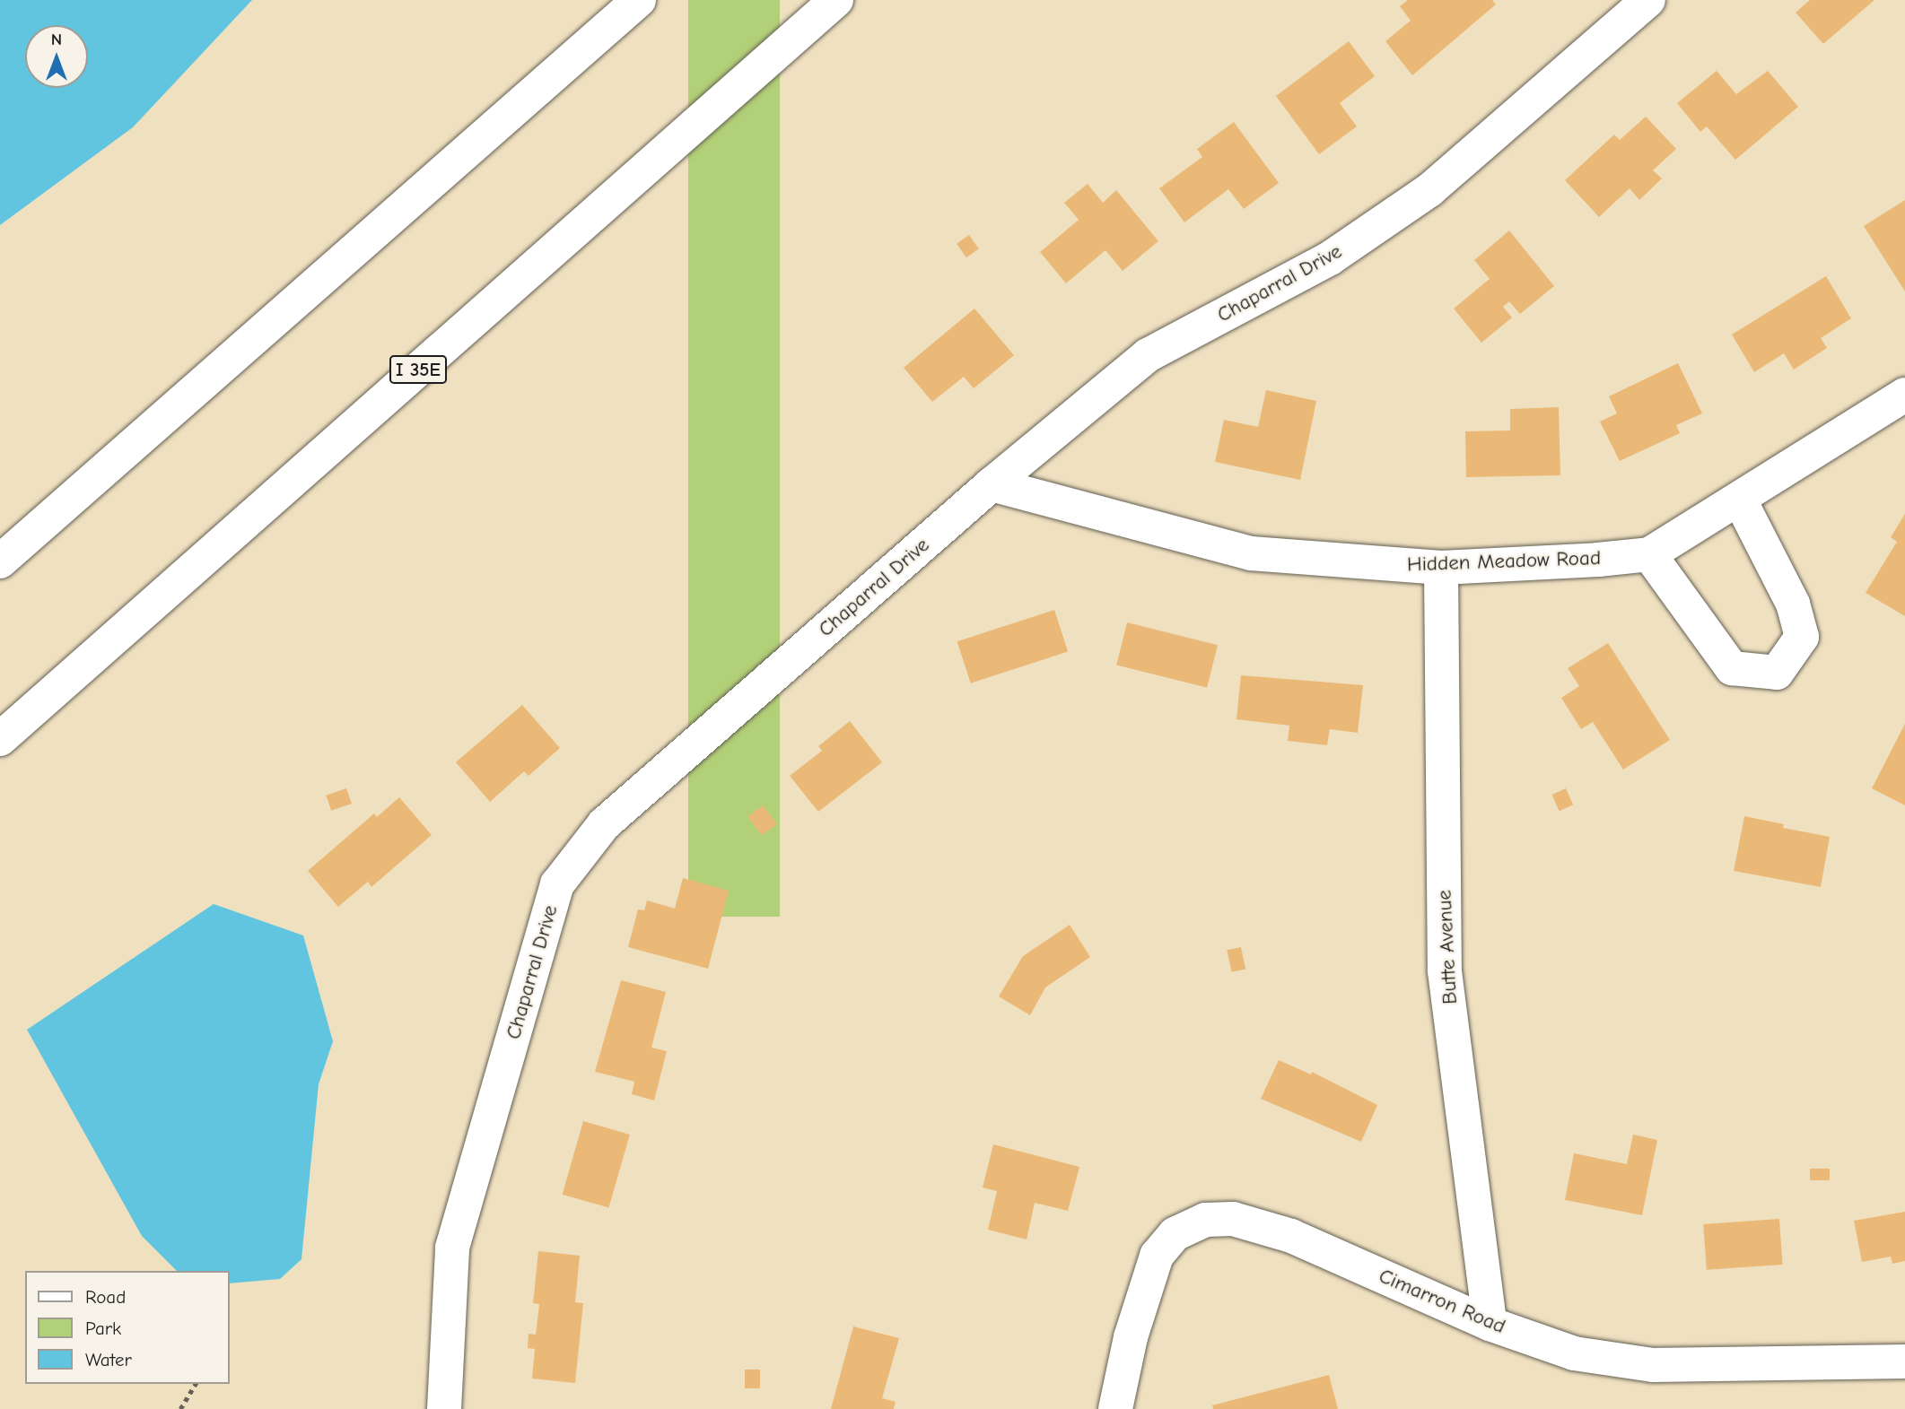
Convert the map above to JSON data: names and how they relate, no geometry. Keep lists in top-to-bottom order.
{
  "streets": {
    "main road": [
      "Chaparral Drive",
      "I 35E",
      "Hidden Meadow Road",
      "Butte Avenue",
      "Cimarron Road"
    ]
  },
  "crossings": [
    ["Chaparral Drive", "Hidden Meadow Road"],
    ["Hidden Meadow Road", "Butte Avenue"],
    ["Butte Avenue", "Cimarron Road"]
  ],
  "legend": ["Road", "Park", "Water"],
  "north": "top"
}
